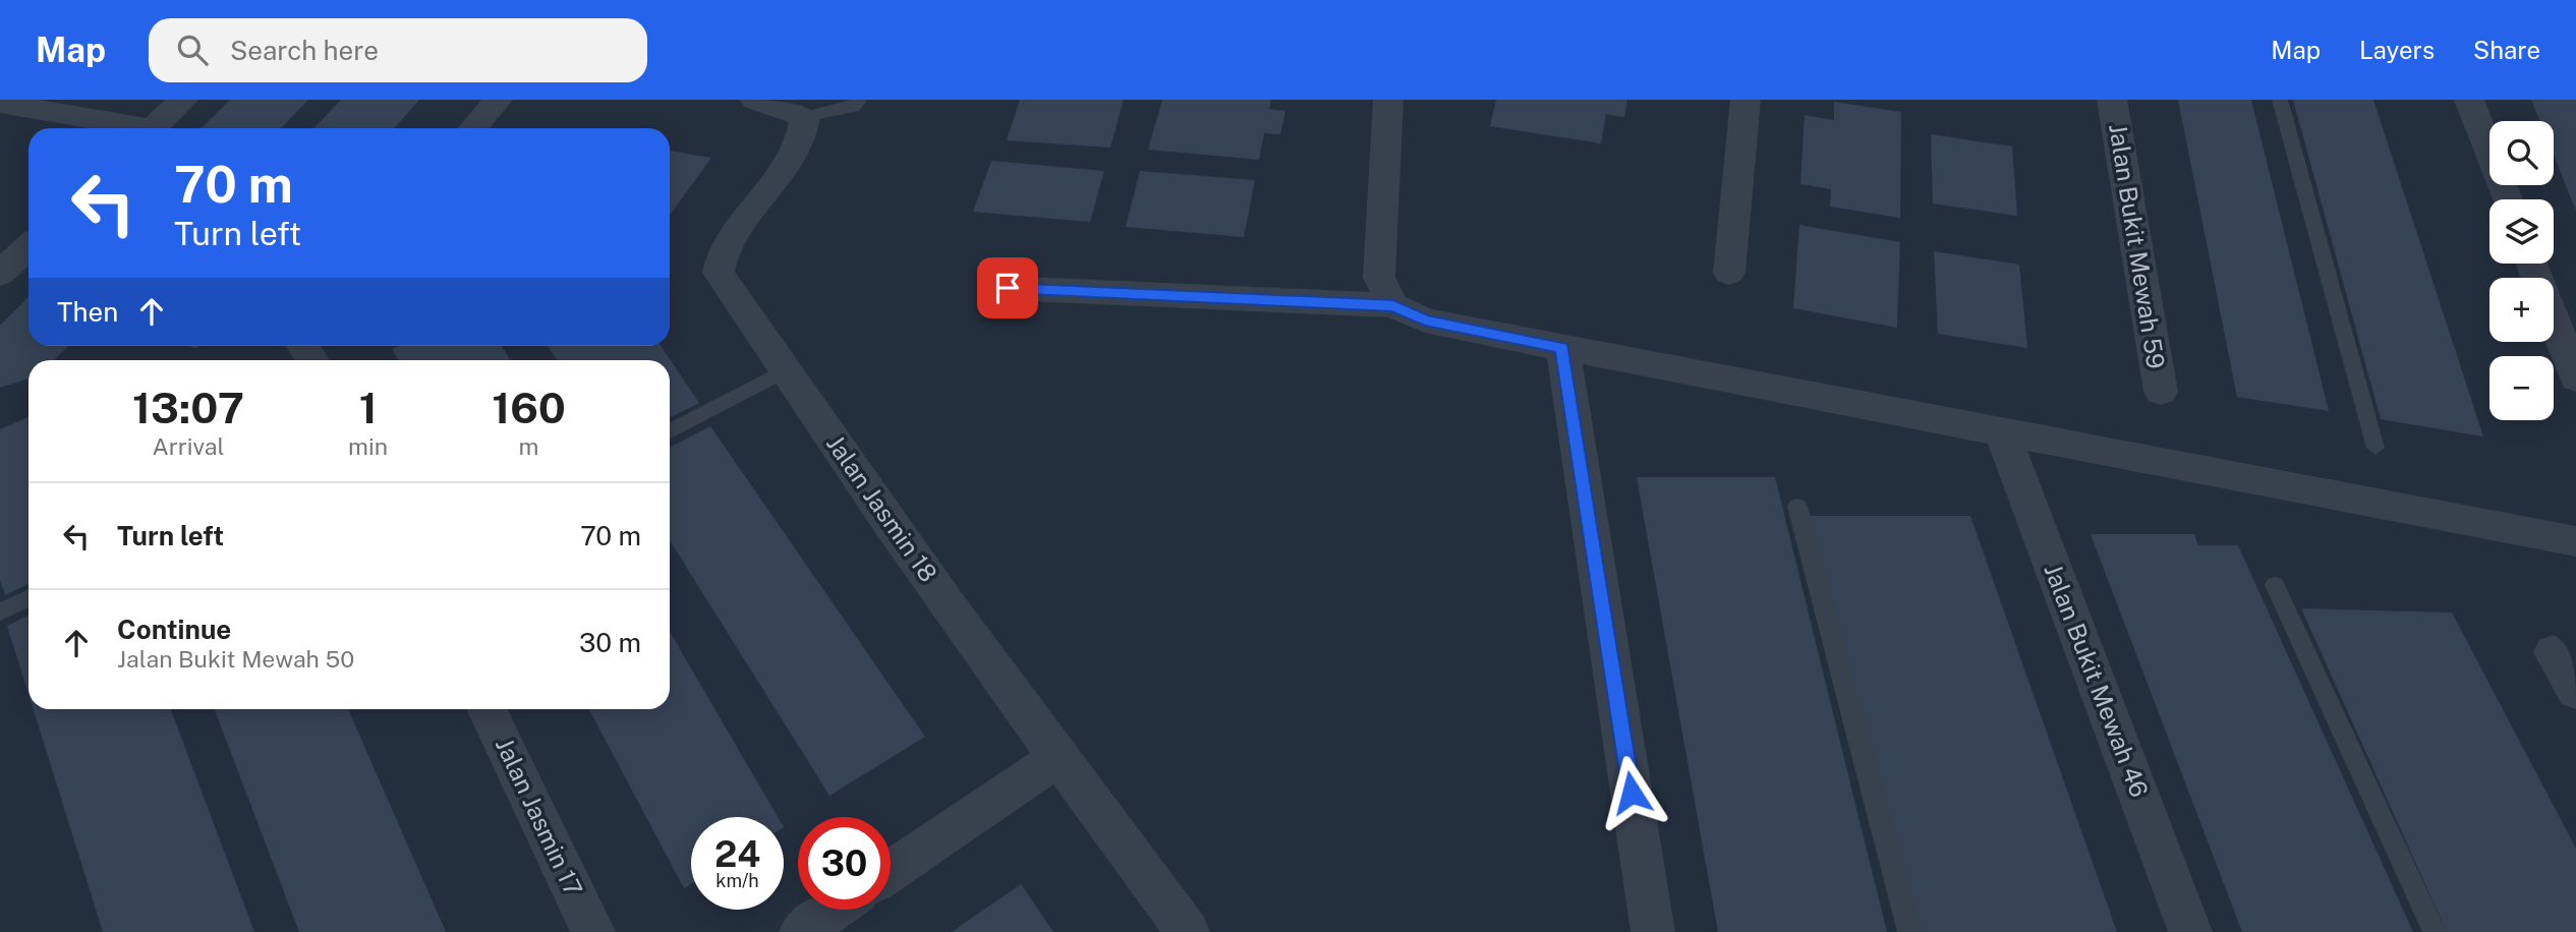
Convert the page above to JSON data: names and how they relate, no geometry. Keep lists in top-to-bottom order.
{
  "streets": {
    "street": [
      "Jalan Bukit Mewah 59",
      "Jalan Jasmin 18",
      "Jalan Bukit Mewah 46",
      "Jalan Jasmin 17"
    ]
  },
  "page": {
    "header": "Map",
    "search": "Search here",
    "nav": ["Map", "Layers", "Share"],
    "map_buttons": ["+", "−"],
    "turn": ["70 m", "Turn left"],
    "then": "Then",
    "eta": [
      "13:07",
      "Arrival",
      "1",
      "min",
      "160",
      "m"
    ],
    "list": [
      {
        "name": "Turn left",
        "value": "70 m"
      },
      {
        "name": "Continue",
        "note": "Jalan Bukit Mewah 50",
        "value": "30 m"
      }
    ],
    "speed": "24 km/h",
    "limit": "30"
  }
}
